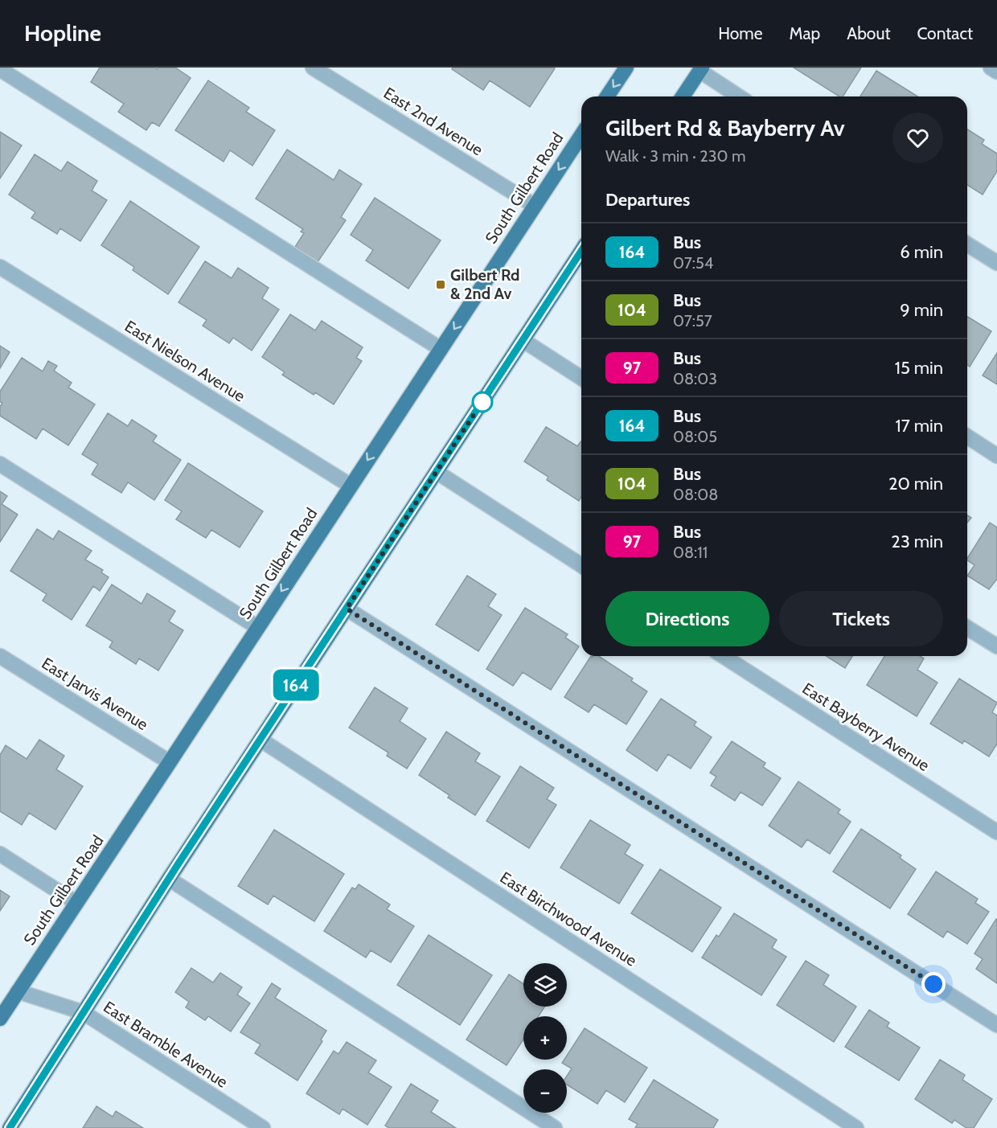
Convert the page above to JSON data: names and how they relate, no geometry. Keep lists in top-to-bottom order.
{
  "streets": {
    "main road": ["South Gilbert Road"],
    "street": [
      "East 2nd Avenue",
      "East Nielson Avenue",
      "East Jarvis Avenue",
      "East Bayberry Avenue",
      "East Birchwood Avenue",
      "East Bramble Avenue"
    ]
  },
  "crossings": [
    ["East 2nd Avenue", "South Gilbert Road"],
    ["South Gilbert Road", "East Nielson Avenue"],
    ["South Gilbert Road", "East Jarvis Avenue"],
    ["South Gilbert Road", "East Bramble Avenue"]
  ],
  "places": {
    "transit": ["Gilbert Rd & 2nd Av"]
  },
  "lines": ["bus line 164"],
  "page": {
    "header": "Hopline",
    "nav": [
      "Home",
      "Map",
      "About",
      "Contact"
    ],
    "on_map": "164",
    "heading": [
      ["Gilbert Rd & Bayberry Av", "Walk · 3 min · 230 m"],
      "Departures"
    ],
    "list": [
      {
        "mark": "164",
        "name": "Bus",
        "note": "07:54",
        "value": "6 min"
      },
      {
        "mark": "104",
        "name": "Bus",
        "note": "07:57",
        "value": "9 min"
      },
      {
        "mark": "97",
        "name": "Bus",
        "note": "08:03",
        "value": "15 min"
      },
      {
        "mark": "164",
        "name": "Bus",
        "note": "08:05",
        "value": "17 min"
      },
      {
        "mark": "104",
        "name": "Bus",
        "note": "08:08",
        "value": "20 min"
      },
      {
        "mark": "97",
        "name": "Bus",
        "note": "08:11",
        "value": "23 min"
      }
    ],
    "buttons": ["Directions", "Tickets"],
    "map_buttons": ["+", "−"]
  }
}
